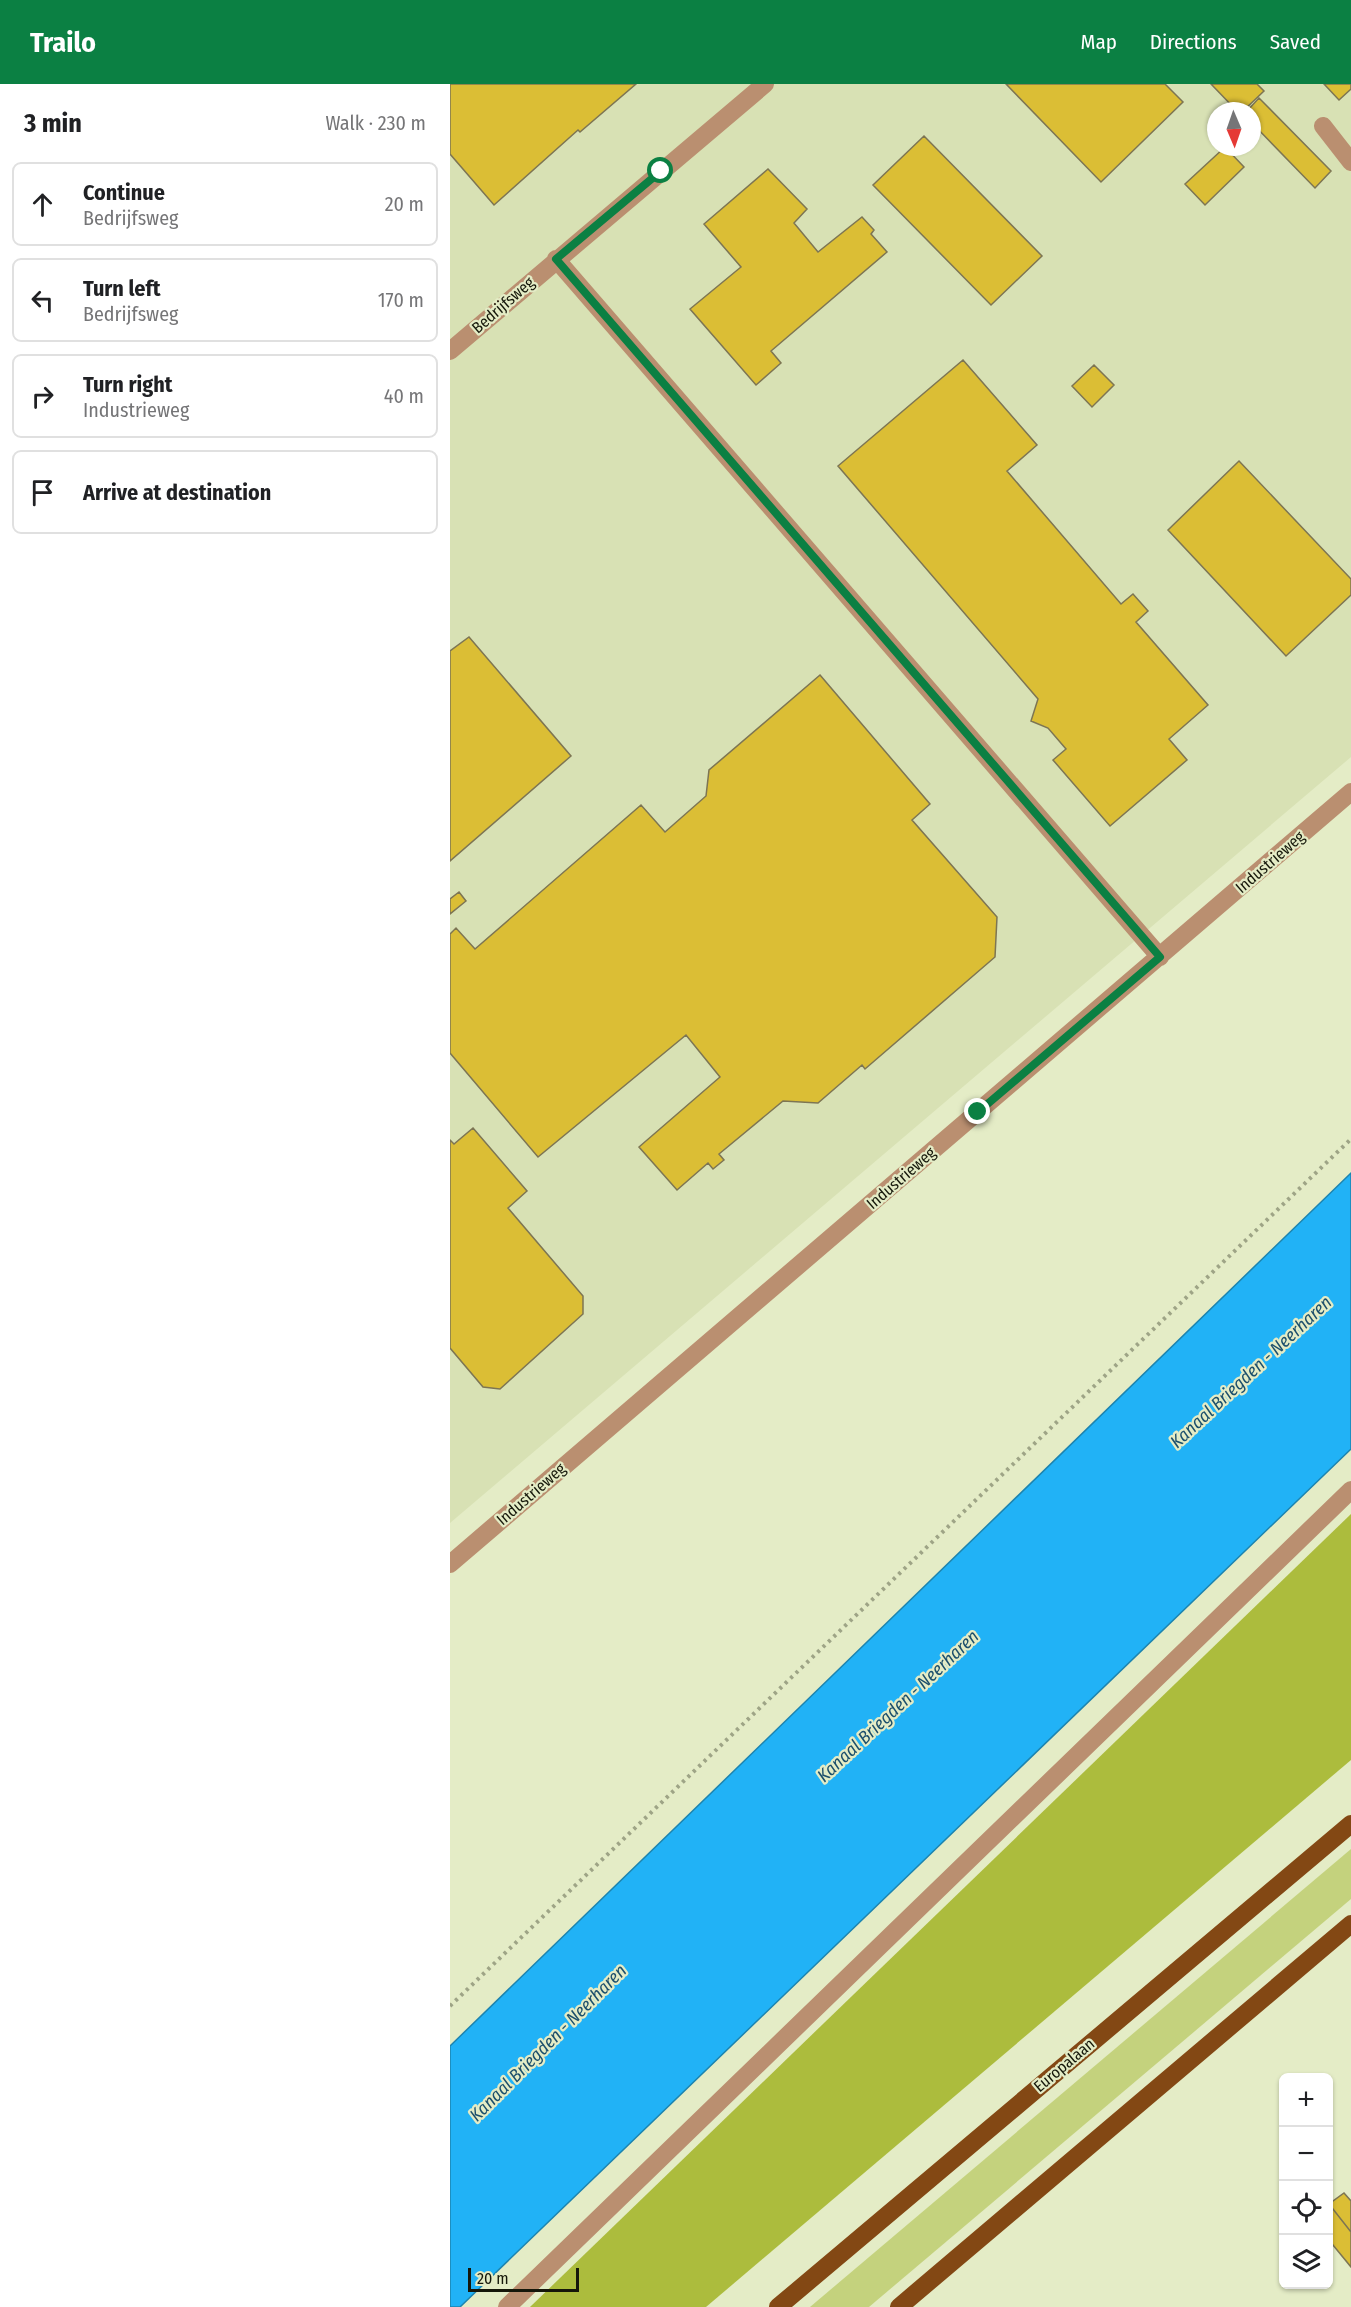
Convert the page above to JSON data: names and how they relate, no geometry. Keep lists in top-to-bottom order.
{
  "streets": {
    "main road": ["Europalaan"],
    "street": ["Bedrijfsweg", "Industrieweg"]
  },
  "water": ["Kanaal Briegden - Neerharen"],
  "scale_bar": "20 m",
  "north": "bottom",
  "page": {
    "header": "Trailo",
    "nav": ["Map", "Directions", "Saved"],
    "heading": ["3 min", "Walk · 230 m"],
    "list": [
      ["Continue", "Bedrijfsweg", "20 m"],
      ["Turn left", "Bedrijfsweg", "170 m"],
      ["Turn right", "Industrieweg", "40 m"],
      "Arrive at destination"
    ],
    "map_buttons": ["+", "−"],
    "scale": "20 m"
  }
}
